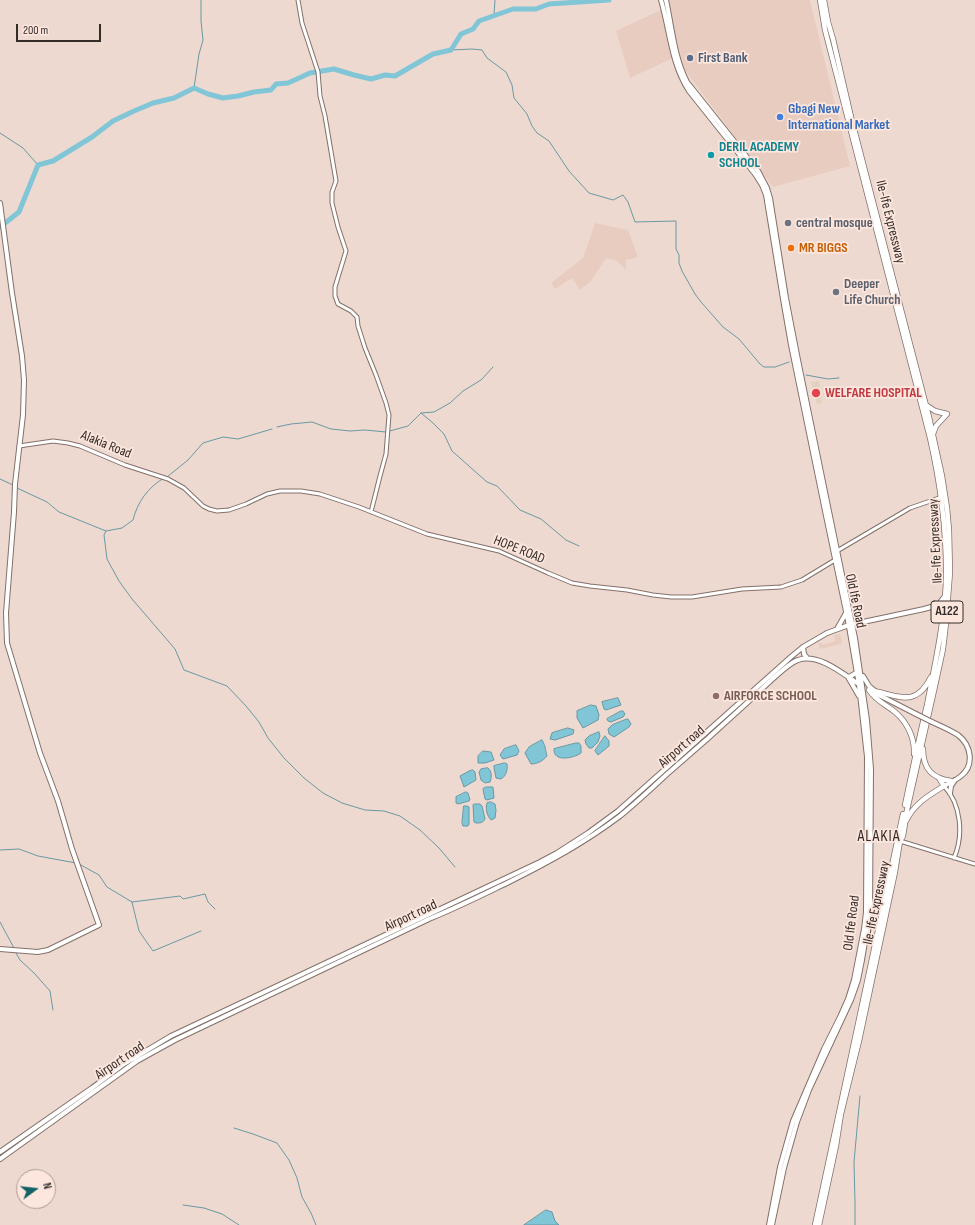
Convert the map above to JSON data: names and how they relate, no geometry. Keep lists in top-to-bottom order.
{
  "streets": {
    "highway": ["Ile-Ife Expressway", "A122"],
    "main road": ["Old Ife Road", "Airport road"],
    "street": ["Alakia Road", "HOPE ROAD"]
  },
  "crossings": [
    ["Alakia Road", "HOPE ROAD"],
    ["HOPE ROAD", "Old Ife Road"]
  ],
  "districts": ["ALAKIA"],
  "places": [
    "First Bank",
    "Gbagi New International Market",
    "DERIL ACADEMY SCHOOL",
    "central mosque",
    "MR BIGGS",
    "Deeper Life Church",
    "WELFARE HOSPITAL",
    "AIRFORCE SCHOOL"
  ],
  "scale_bar": "200 m",
  "north": "right"
}
